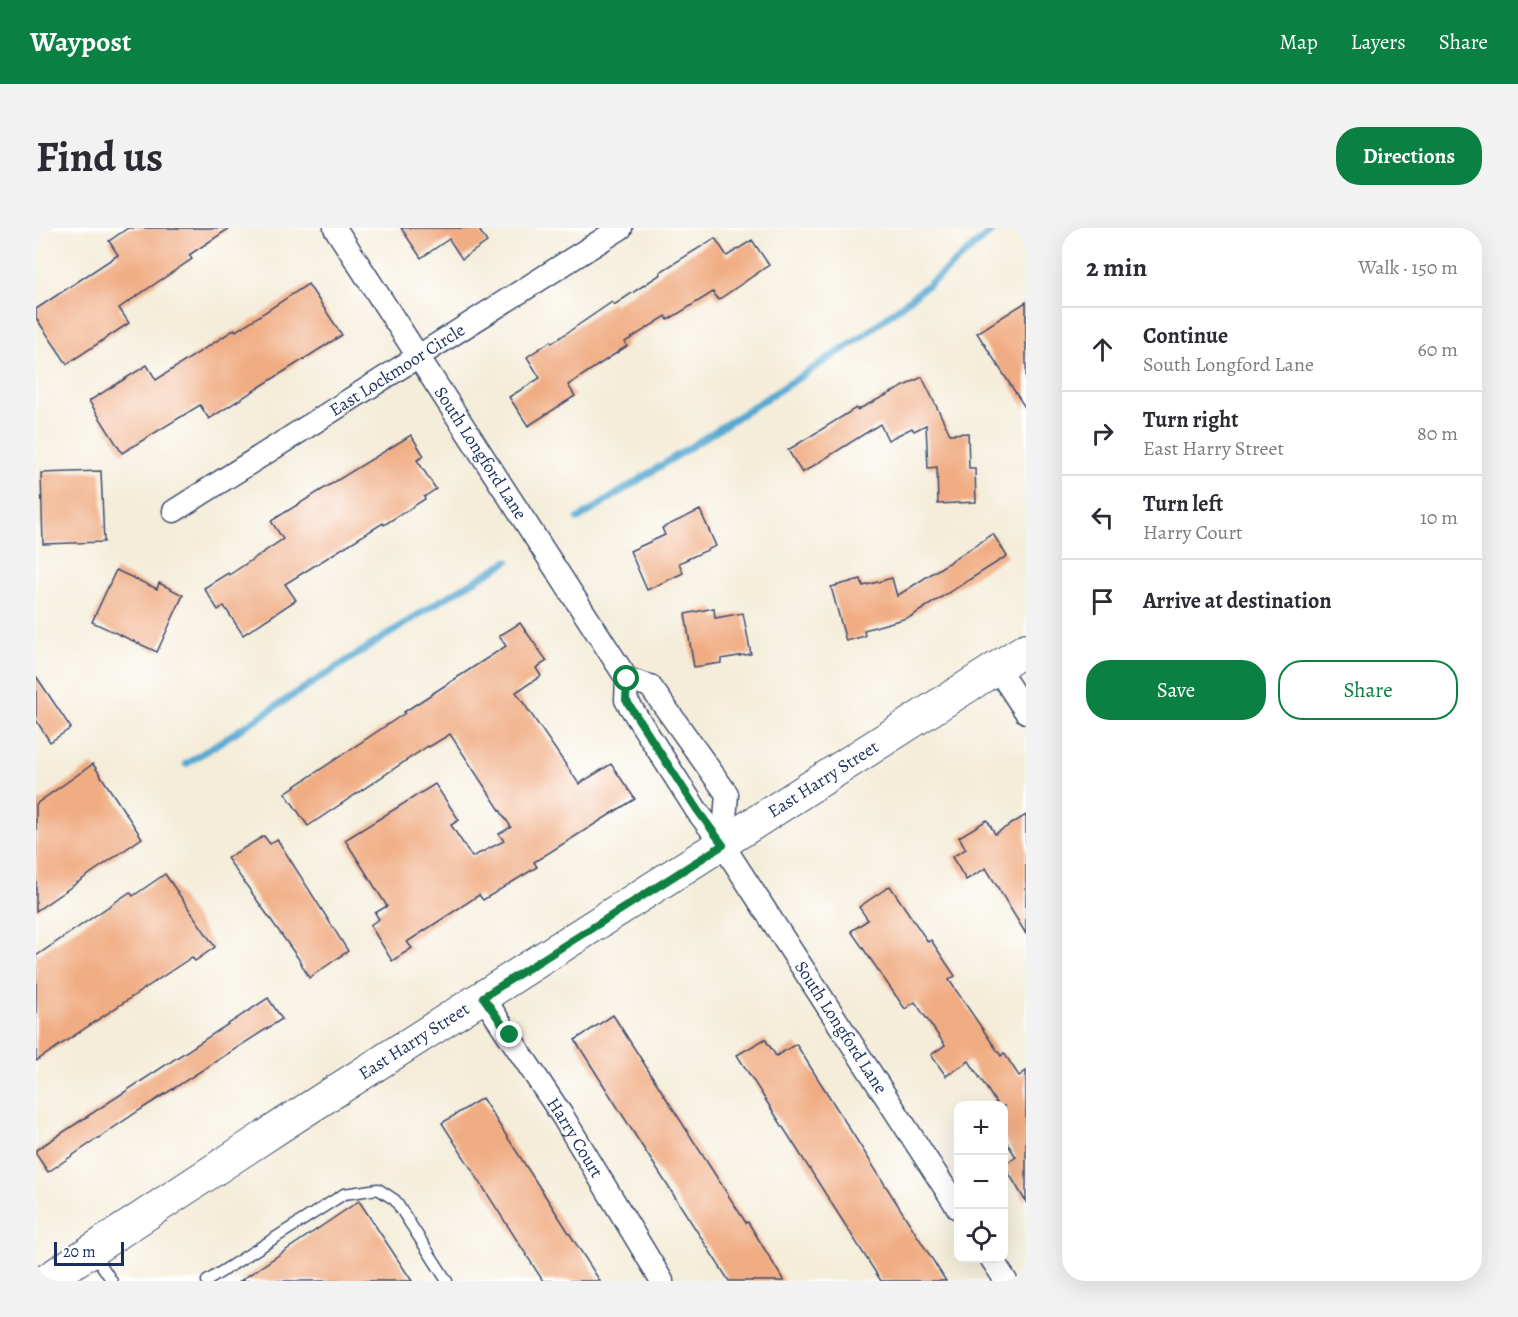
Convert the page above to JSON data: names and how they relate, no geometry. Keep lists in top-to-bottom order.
{
  "streets": {
    "main road": ["East Harry Street"],
    "street": ["East Lockmoor Circle", "South Longford Lane", "Harry Court"]
  },
  "crossings": [
    ["East Lockmoor Circle", "South Longford Lane"],
    ["South Longford Lane", "East Harry Street"],
    ["East Harry Street", "Harry Court"]
  ],
  "scale_bar": "20 m",
  "page": {
    "header": "Waypost",
    "nav": ["Map", "Layers", "Share"],
    "buttons": [
      "Directions",
      ["Save", "Share"]
    ],
    "title": "Find us",
    "heading": ["2 min", "Walk · 150 m"],
    "list": [
      ["Continue", "South Longford Lane", "60 m"],
      ["Turn right", "East Harry Street", "80 m"],
      ["Turn left", "Harry Court", "10 m"],
      "Arrive at destination"
    ],
    "map_buttons": ["+", "−"],
    "scale": "20 m"
  }
}
